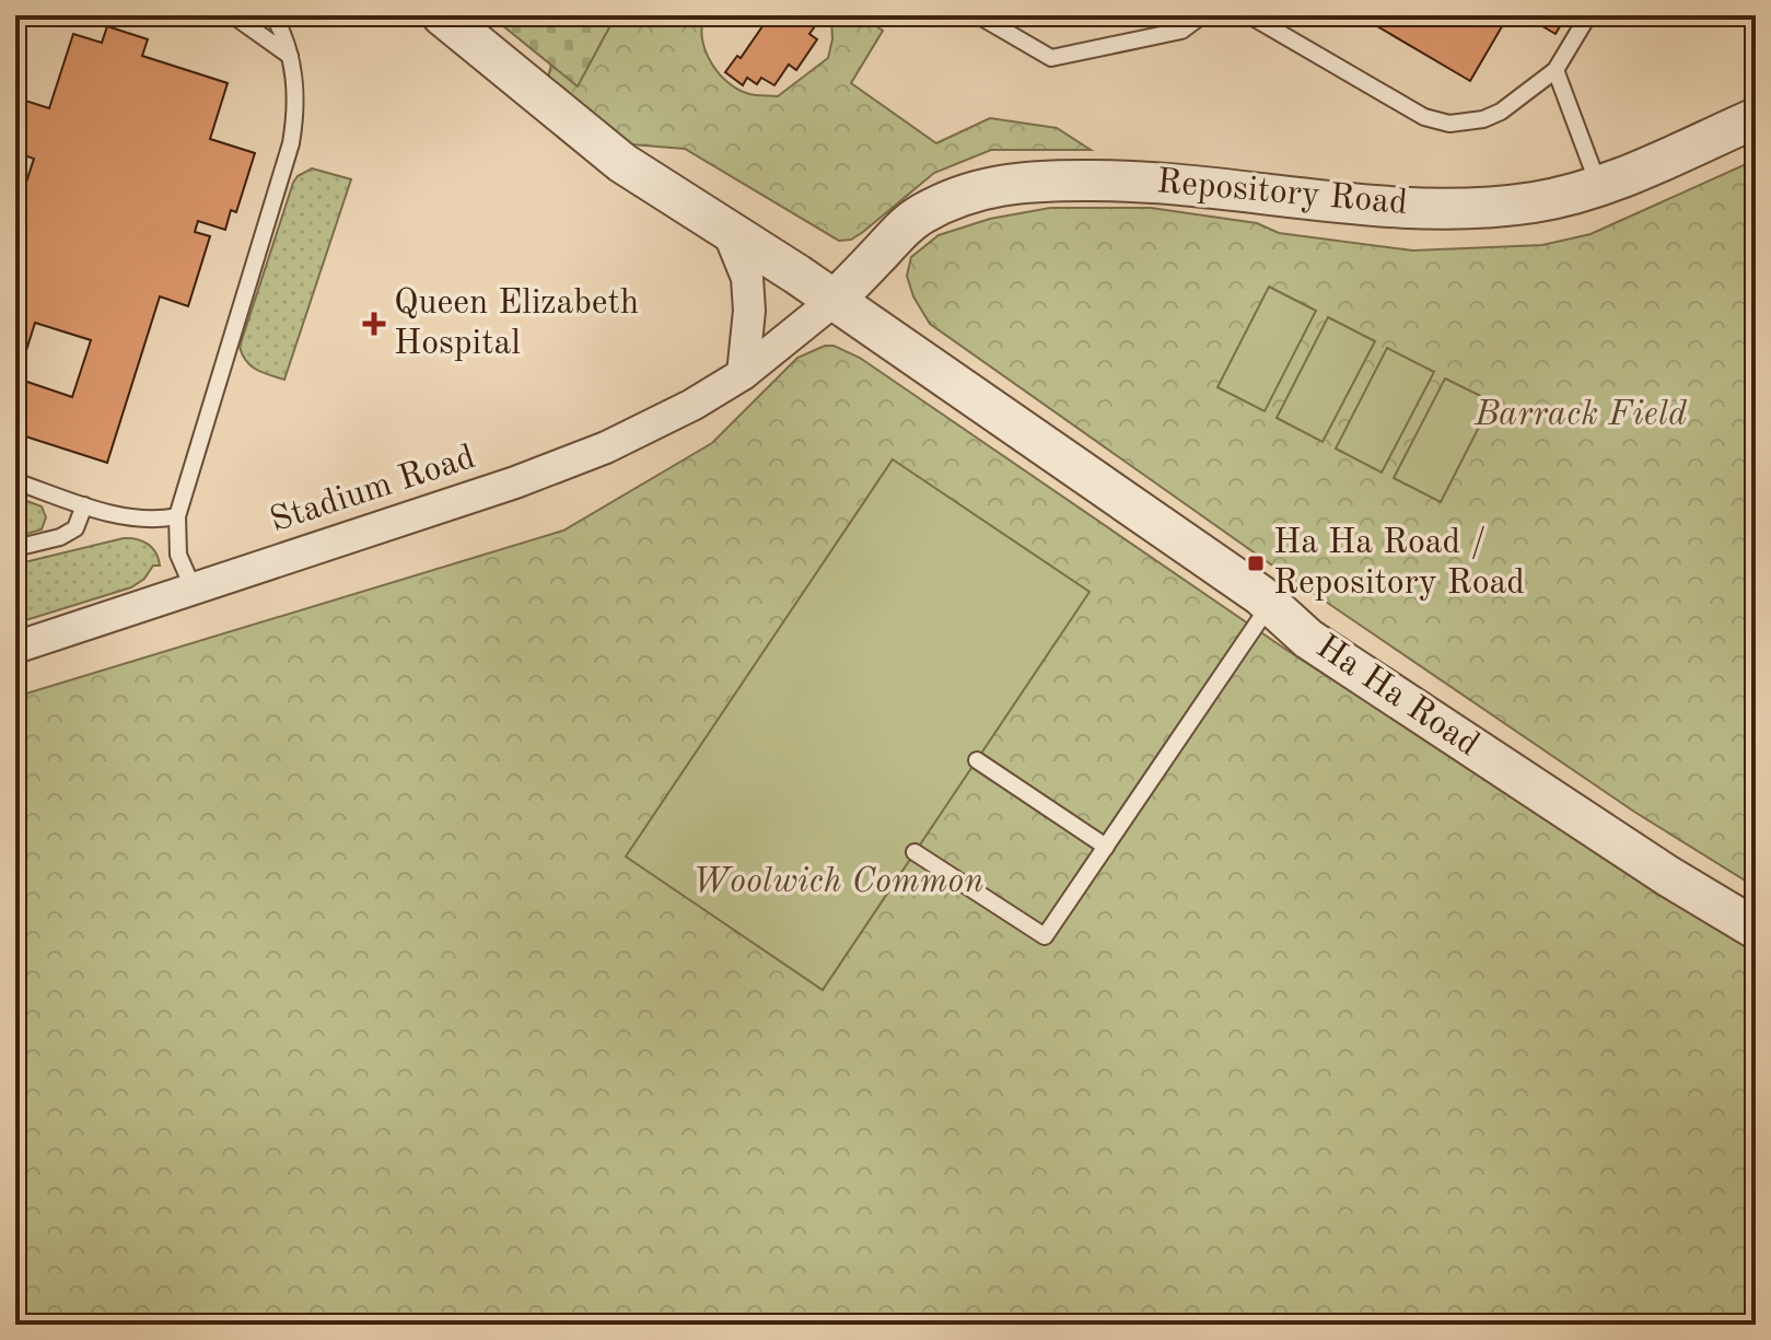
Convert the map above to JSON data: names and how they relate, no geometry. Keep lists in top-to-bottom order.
{
  "streets": {
    "street": ["Repository Road", "Stadium Road", "Ha Ha Road"]
  },
  "crossings": [
    ["Repository Road", "Stadium Road"],
    ["Repository Road", "Ha Ha Road"],
    ["Stadium Road", "Ha Ha Road"]
  ],
  "parks": ["Barrack Field", "Woolwich Common"],
  "places": {
    "health": ["Queen Elizabeth Hospital"],
    "transit": ["Ha Ha Road / Repository Road"]
  }
}
